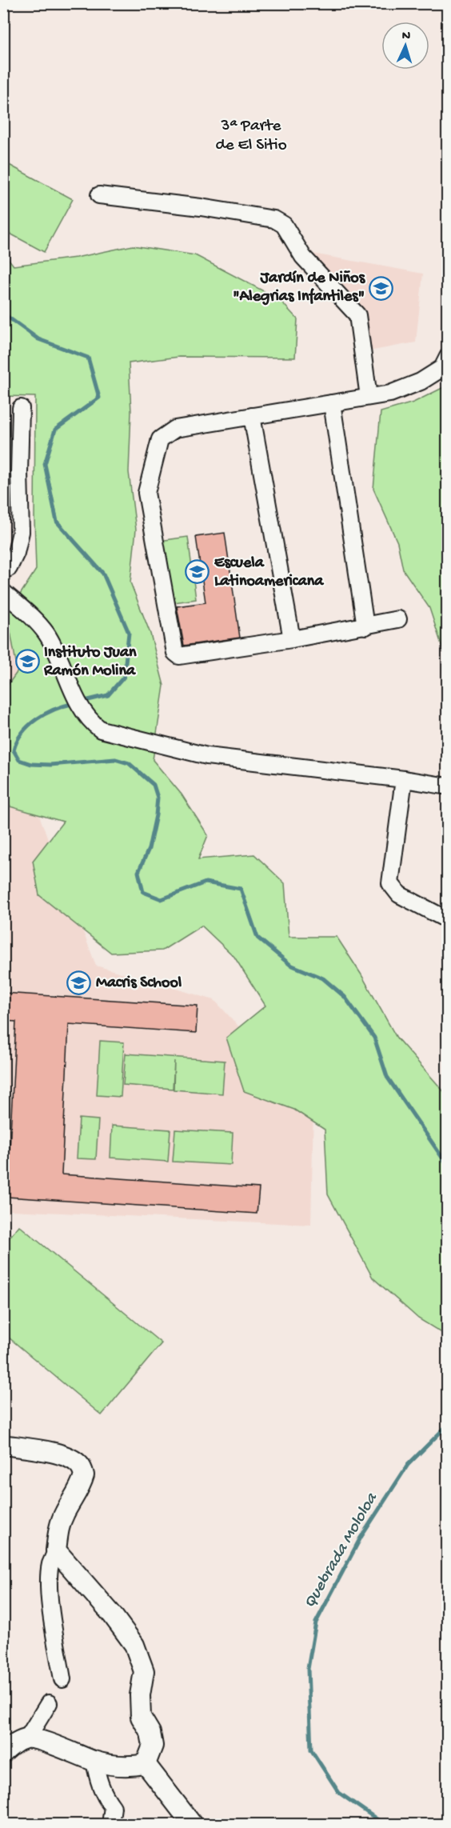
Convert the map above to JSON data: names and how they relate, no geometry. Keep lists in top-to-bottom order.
{
  "districts": ["3ª Parte de El Sitio"],
  "water": ["Quebrada Mololoa"],
  "places": {
    "school or university": [
      "Jardín de Niños \"Alegrias Infantiles\"",
      "Escuela Latinoamericana",
      "Instituto Juan Ramón Molina",
      "Macris School"
    ]
  },
  "north": "top"
}
